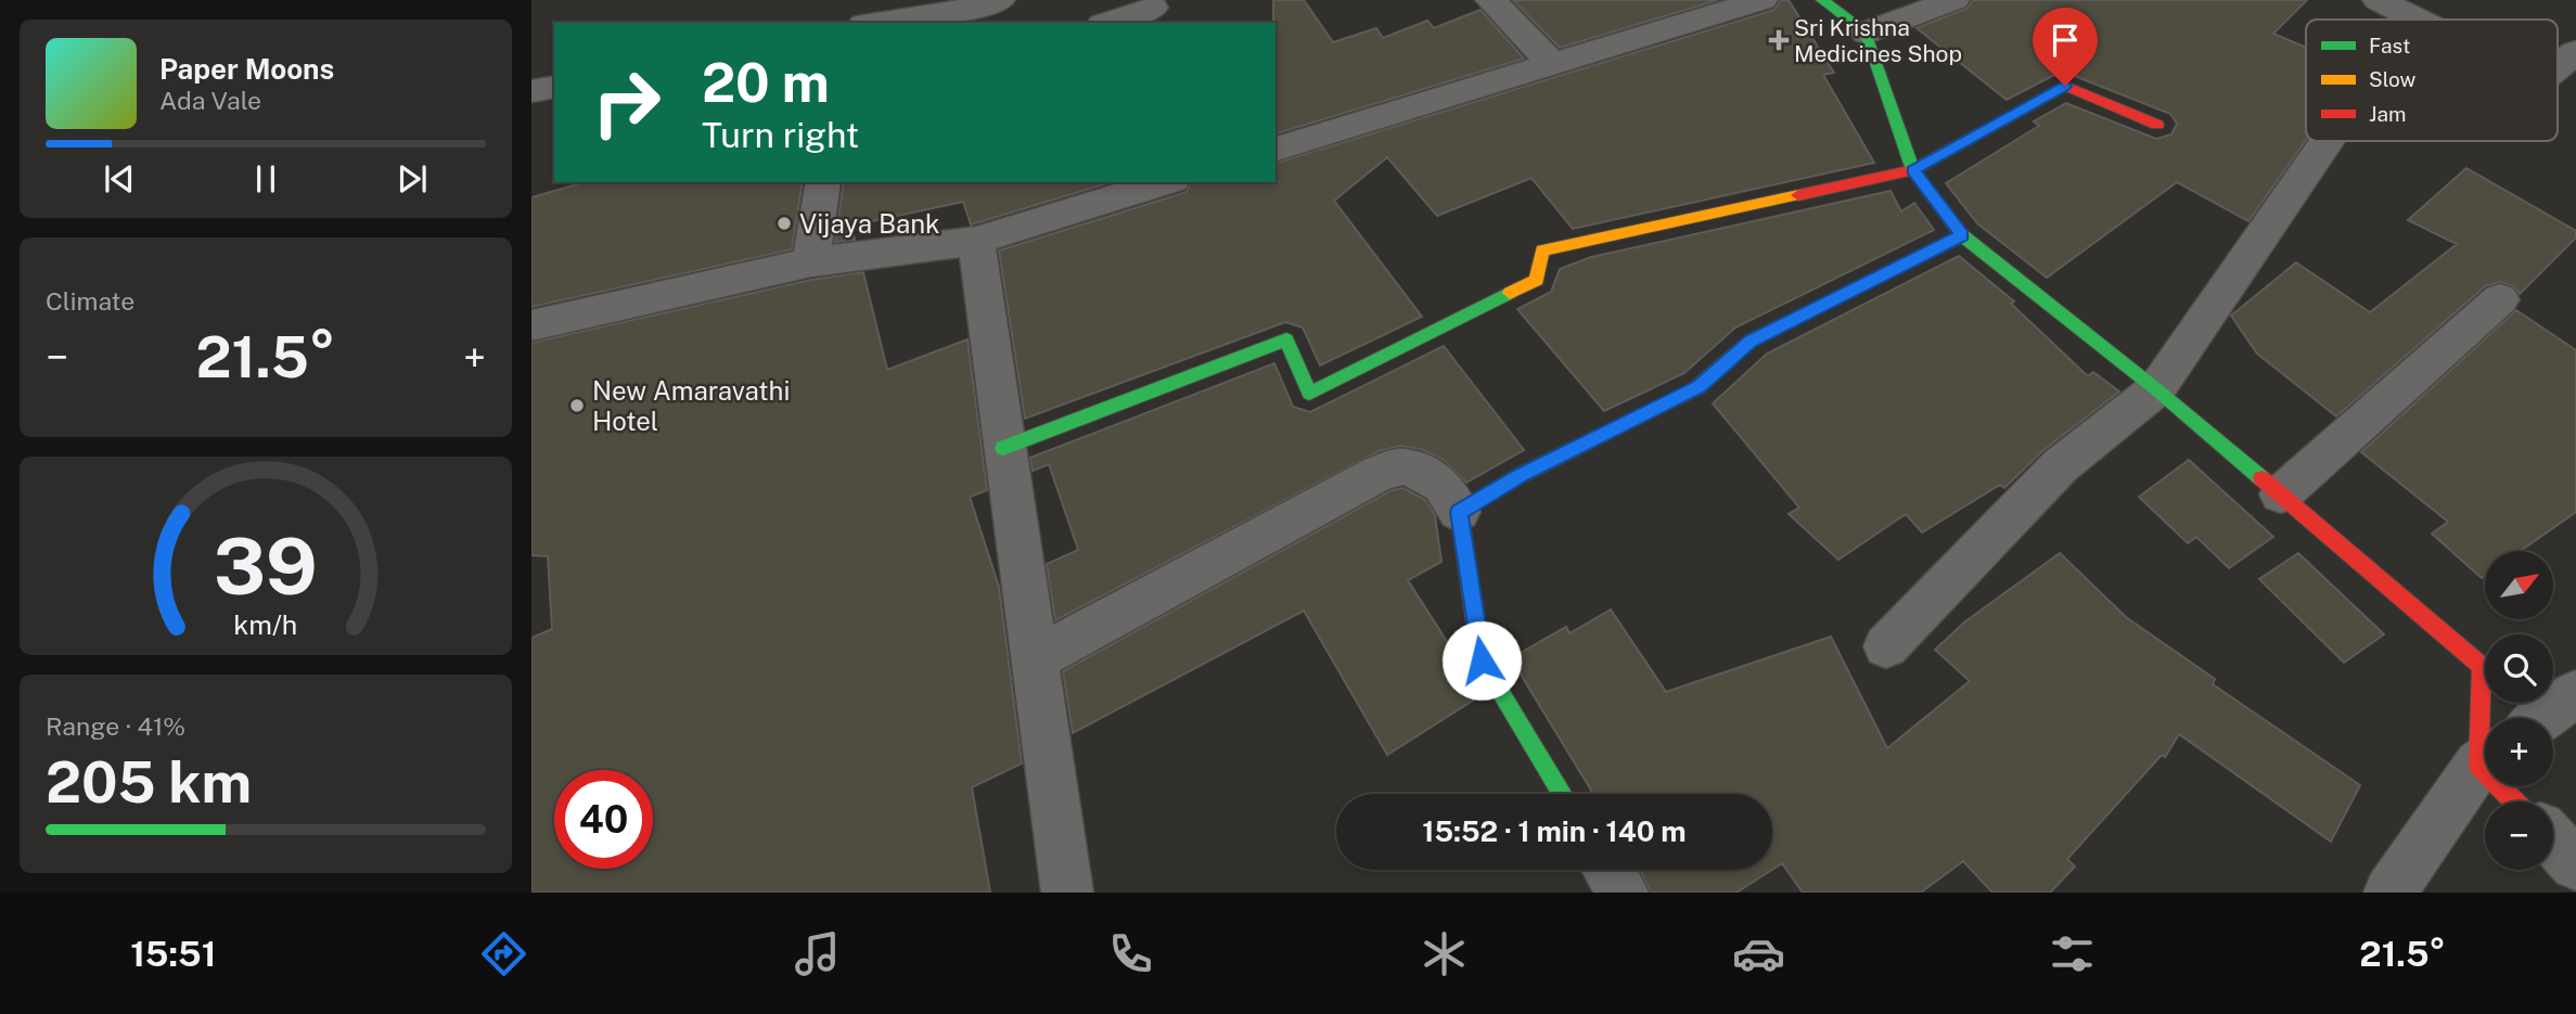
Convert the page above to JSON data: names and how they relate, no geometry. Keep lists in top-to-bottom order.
{
  "places": {
    "health": ["Sri Krishna Medicines Shop"],
    "other": ["Vijaya Bank", "New Amaravathi Hotel"]
  },
  "legend": ["Fast", "Slow", "Jam"],
  "north": "top right",
  "page": {
    "turn": ["20 m", "Turn right"],
    "song": ["Paper Moons", "Ada Vale"],
    "tile": [
      "Climate",
      ["Range · 41%", "205 km"]
    ],
    "heat": ["−", "21.5°", "+"],
    "map_buttons": ["+", "−"],
    "limit": "40",
    "trip": "15:52 · 1 min · 140 m",
    "tabs": ["15:51", "21.5°"],
    "gauge": ["39", "km/h"]
  }
}
